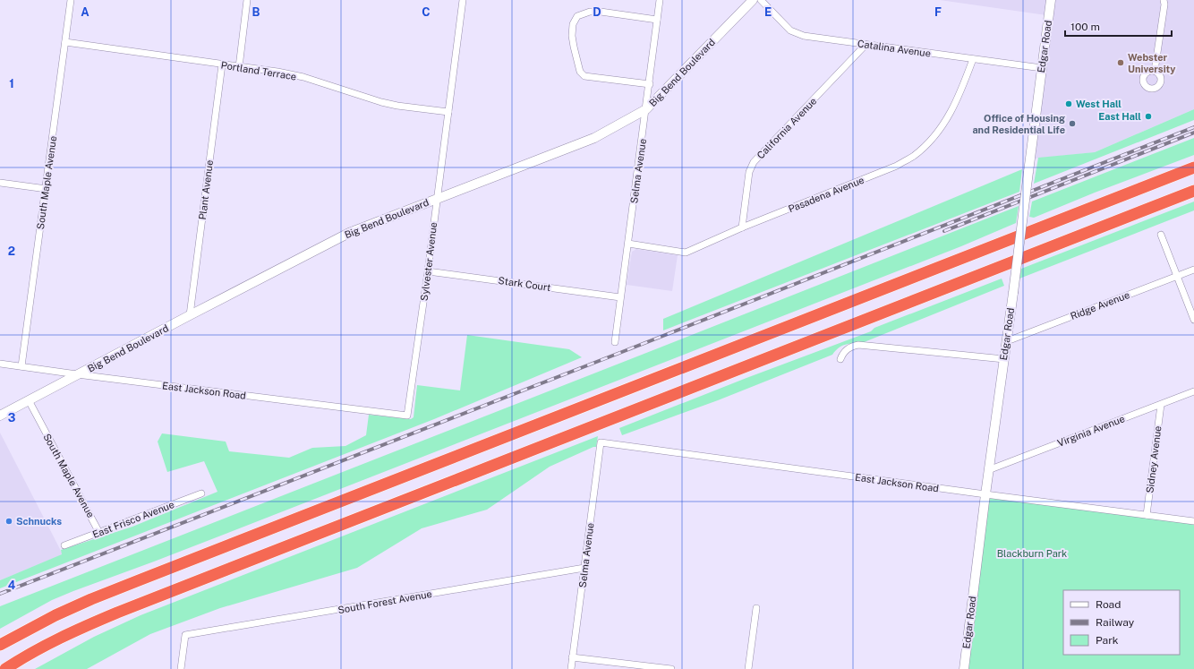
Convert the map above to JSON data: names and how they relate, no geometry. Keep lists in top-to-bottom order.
{
  "streets": {
    "main road": ["Edgar Road", "Big Bend Boulevard"],
    "street": [
      "Catalina Avenue",
      "Portland Terrace",
      "California Avenue",
      "Selma Avenue",
      "South Maple Avenue",
      "Plant Avenue",
      "Pasadena Avenue",
      "Sylvester Avenue",
      "Stark Court",
      "Ridge Avenue",
      "East Jackson Road",
      "Virginia Avenue",
      "Sidney Avenue",
      "East Frisco Avenue",
      "South Forest Avenue"
    ]
  },
  "crossings": [
    ["Edgar Road", "Catalina Avenue"],
    ["Edgar Road", "Ridge Avenue"],
    ["Edgar Road", "East Jackson Road"],
    ["Edgar Road", "Virginia Avenue"],
    ["Catalina Avenue", "California Avenue"],
    ["Catalina Avenue", "Pasadena Avenue"],
    ["Portland Terrace", "South Maple Avenue"],
    ["Portland Terrace", "Plant Avenue"],
    ["Portland Terrace", "Sylvester Avenue"],
    ["Big Bend Boulevard", "Selma Avenue"],
    ["Big Bend Boulevard", "South Maple Avenue"],
    ["Big Bend Boulevard", "Plant Avenue"],
    ["Big Bend Boulevard", "Sylvester Avenue"],
    ["Big Bend Boulevard", "East Jackson Road"],
    ["California Avenue", "Pasadena Avenue"],
    ["Selma Avenue", "Pasadena Avenue"],
    ["Selma Avenue", "Stark Court"],
    ["Selma Avenue", "East Jackson Road"],
    ["Selma Avenue", "South Forest Avenue"],
    ["South Maple Avenue", "East Jackson Road"],
    ["South Maple Avenue", "East Frisco Avenue"],
    ["Sylvester Avenue", "Stark Court"],
    ["Sylvester Avenue", "East Jackson Road"],
    ["East Jackson Road", "Sidney Avenue"],
    ["Virginia Avenue", "Sidney Avenue"]
  ],
  "parks": ["Blackburn Park"],
  "places": [
    "Webster University",
    "West Hall",
    "East Hall",
    "Office of Housing and Residential Life",
    "Schnucks"
  ],
  "legend": ["Road", "Railway", "Park"],
  "scale_bar": "100 m",
  "grid": {
    "columns": [
      "A",
      "B",
      "C",
      "D",
      "E",
      "F"
    ],
    "rows": [
      "1",
      "2",
      "3",
      "4"
    ]
  }
}
